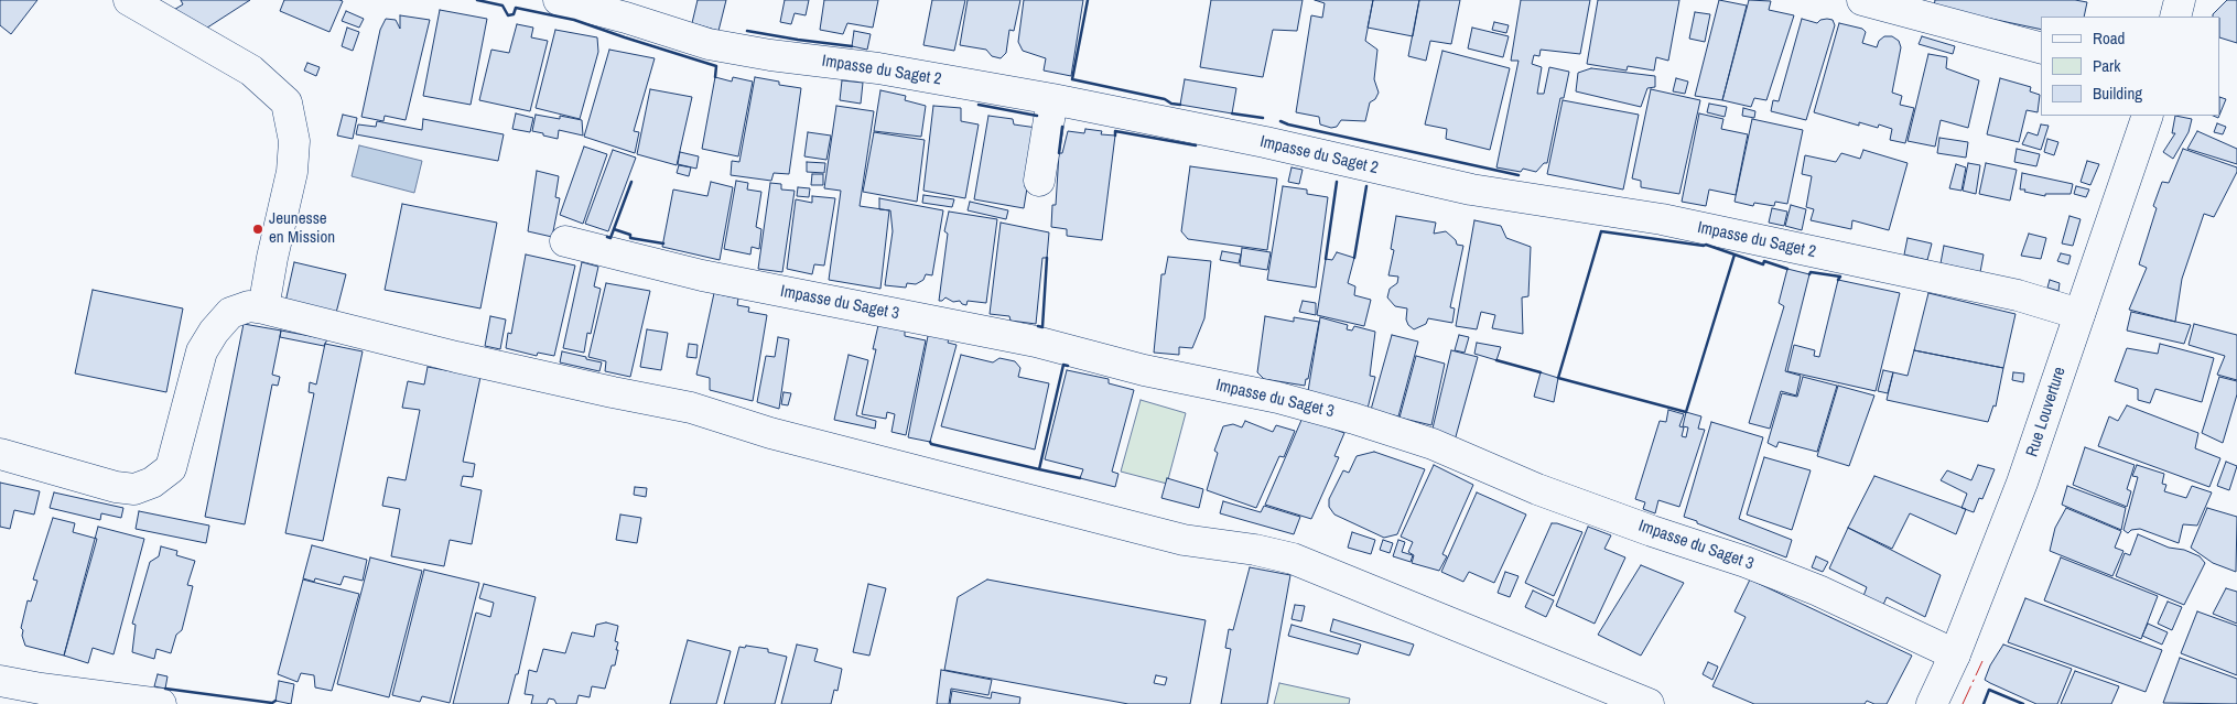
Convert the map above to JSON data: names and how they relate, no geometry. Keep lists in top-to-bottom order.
{
  "streets": {
    "street": ["Impasse du Saget 2", "Impasse du Saget 3", "Rue Louverture"]
  },
  "crossings": [
    ["Impasse du Saget 2", "Rue Louverture"],
    ["Impasse du Saget 3", "Rue Louverture"]
  ],
  "places": ["Jeunesse en Mission"],
  "legend": ["Road", "Park", "Building"]
}
